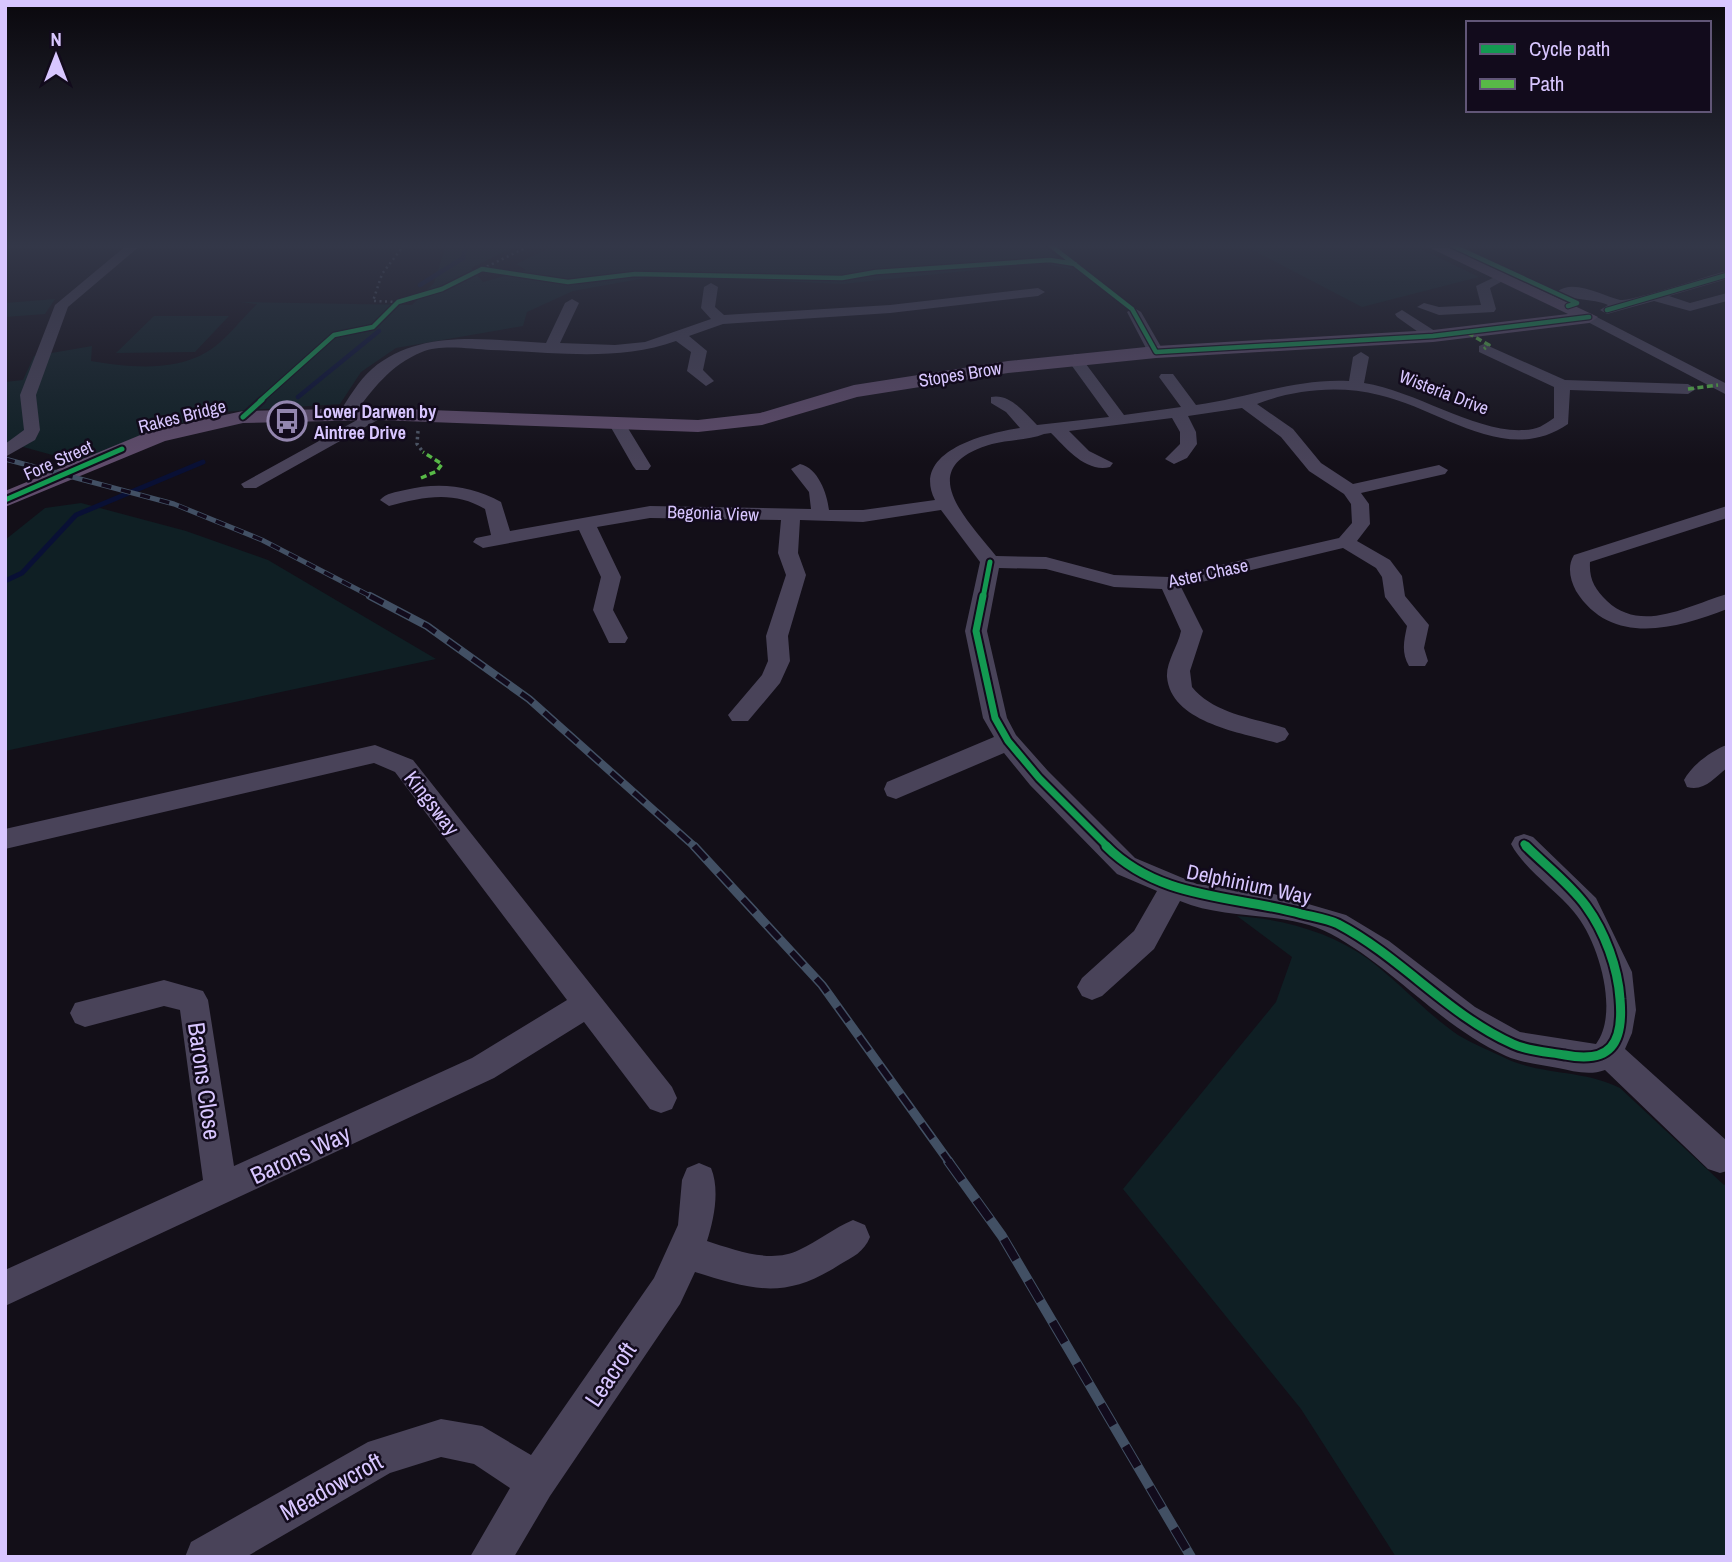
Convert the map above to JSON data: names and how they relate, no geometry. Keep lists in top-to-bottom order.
{
  "streets": {
    "main road": ["Stopes Brow", "Rakes Bridge", "Fore Street"],
    "street": [
      "Wisteria Drive",
      "Begonia View",
      "Aster Chase",
      "Kingsway",
      "Delphinium Way",
      "Barons Close",
      "Barons Way",
      "Leacroft",
      "Meadowcroft"
    ]
  },
  "crossings": [
    ["Stopes Brow", "Rakes Bridge"],
    ["Rakes Bridge", "Fore Street"],
    ["Aster Chase", "Delphinium Way"],
    ["Kingsway", "Barons Way"],
    ["Barons Close", "Barons Way"],
    ["Leacroft", "Meadowcroft"]
  ],
  "places": {
    "bus stop": ["Lower Darwen by Aintree Drive"]
  },
  "legend": ["Cycle path", "Path"],
  "north": "top"
}
